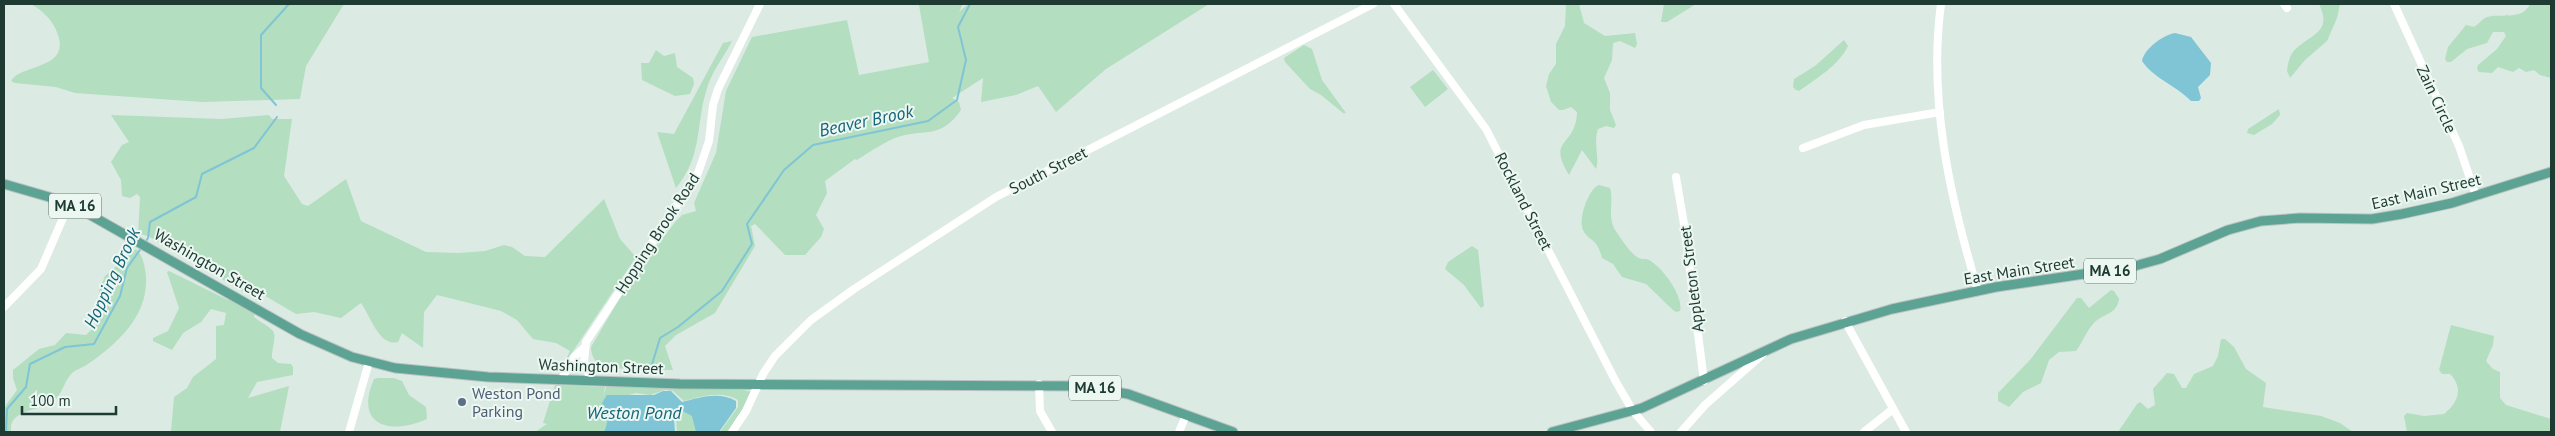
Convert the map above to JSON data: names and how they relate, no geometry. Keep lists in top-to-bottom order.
{
  "streets": {
    "main road": ["East Main Street", "MA 16", "Washington Street"],
    "street": [
      "Zain Circle",
      "South Street",
      "Rockland Street",
      "Hopping Brook Road",
      "Appleton Street"
    ]
  },
  "crossings": [
    ["Zain Circle", "East Main Street"],
    ["South Street", "Washington Street"],
    ["East Main Street", "Rockland Street"],
    ["East Main Street", "MA 16"],
    ["East Main Street", "Appleton Street"],
    ["Rockland Street", "MA 16"],
    ["Hopping Brook Road", "Washington Street"]
  ],
  "water": ["Beaver Brook", "Hopping Brook", "Weston Pond"],
  "places": ["Weston Pond Parking"],
  "scale_bar": "100 m"
}
